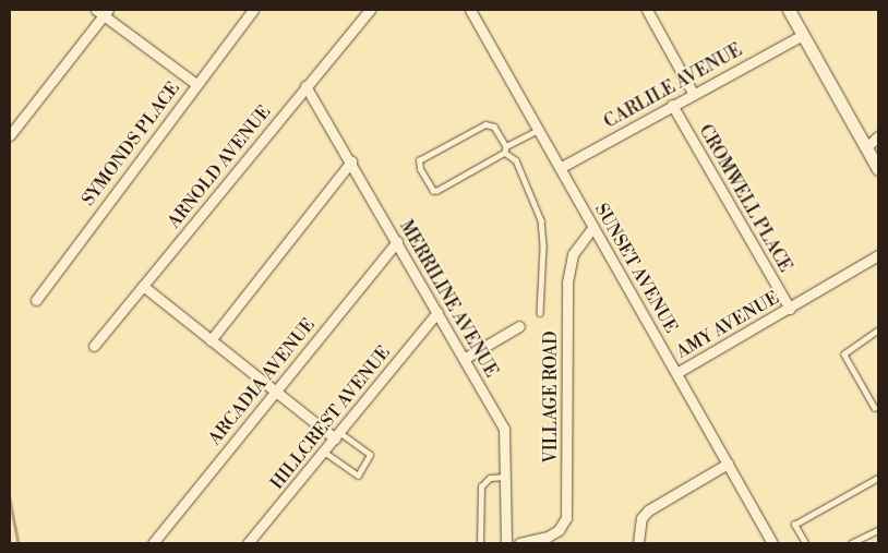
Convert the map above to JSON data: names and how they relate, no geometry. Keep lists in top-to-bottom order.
{
  "streets": {
    "street": [
      "CARLILE AVENUE",
      "SYMONDS PLACE",
      "ARNOLD AVENUE",
      "CROMWELL PLACE",
      "SUNSET AVENUE",
      "MERRILINE AVENUE",
      "AMY AVENUE",
      "ARCADIA AVENUE",
      "VILLAGE ROAD",
      "HILLCREST AVENUE"
    ]
  },
  "crossings": [
    ["CARLILE AVENUE", "CROMWELL PLACE"],
    ["CARLILE AVENUE", "SUNSET AVENUE"],
    ["ARNOLD AVENUE", "MERRILINE AVENUE"],
    ["CROMWELL PLACE", "AMY AVENUE"],
    ["SUNSET AVENUE", "AMY AVENUE"],
    ["SUNSET AVENUE", "VILLAGE ROAD"],
    ["MERRILINE AVENUE", "ARCADIA AVENUE"],
    ["MERRILINE AVENUE", "HILLCREST AVENUE"]
  ]
}
